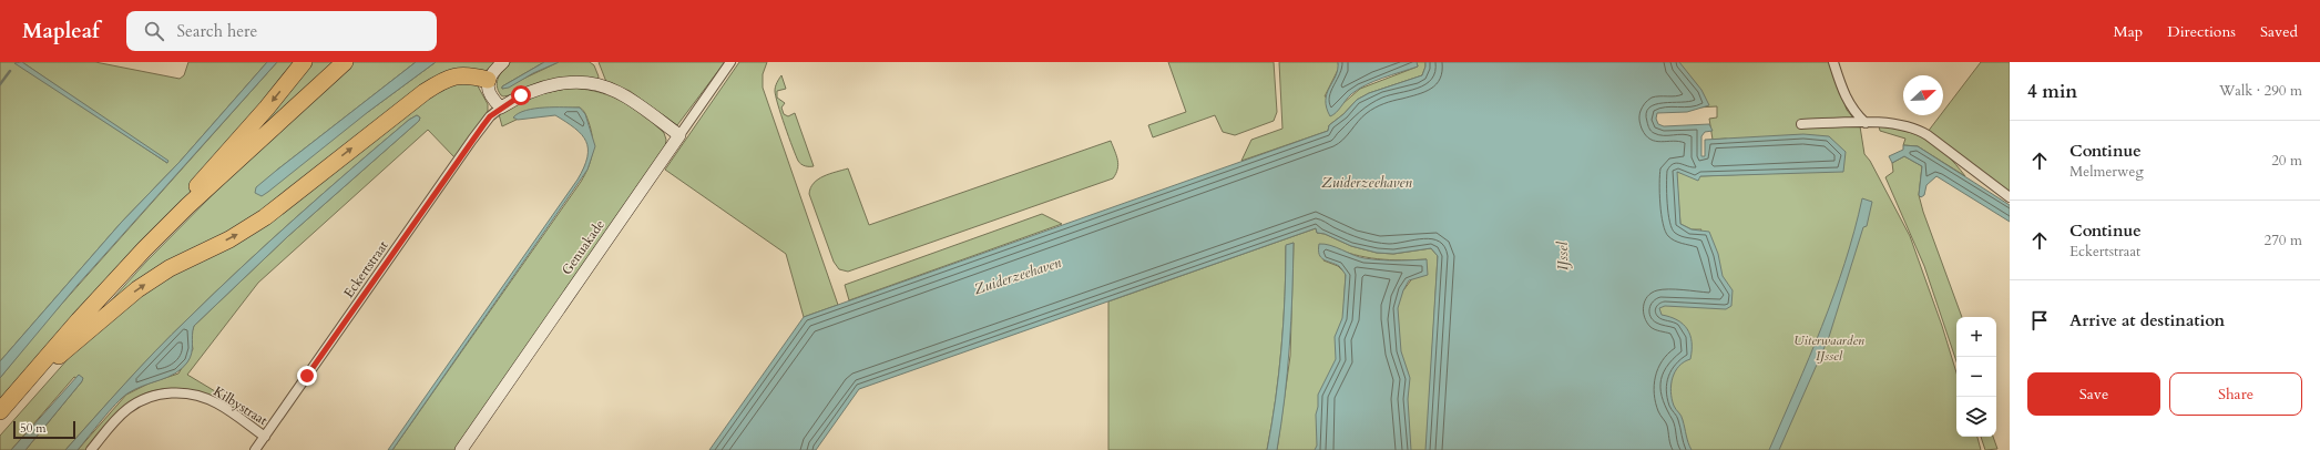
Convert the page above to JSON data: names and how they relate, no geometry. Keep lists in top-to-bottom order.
{
  "streets": {
    "street": ["Genuakade", "Eckertstraat", "Kilbystraat"]
  },
  "crossings": [
    ["Eckertstraat", "Kilbystraat"]
  ],
  "water": ["Zuiderzeehaven", "IJssel"],
  "parks": ["Uiterwaarden IJssel"],
  "scale_bar": "50 m",
  "north": "top right",
  "page": {
    "header": "Mapleaf",
    "search": "Search here",
    "nav": ["Map", "Directions", "Saved"],
    "heading": ["4 min", "Walk · 290 m"],
    "list": [
      ["Continue", "Melmerweg", "20 m"],
      ["Continue", "Eckertstraat", "270 m"],
      "Arrive at destination"
    ],
    "map_buttons": ["+", "−"],
    "buttons": ["Save", "Share"],
    "scale": "50 m"
  }
}
